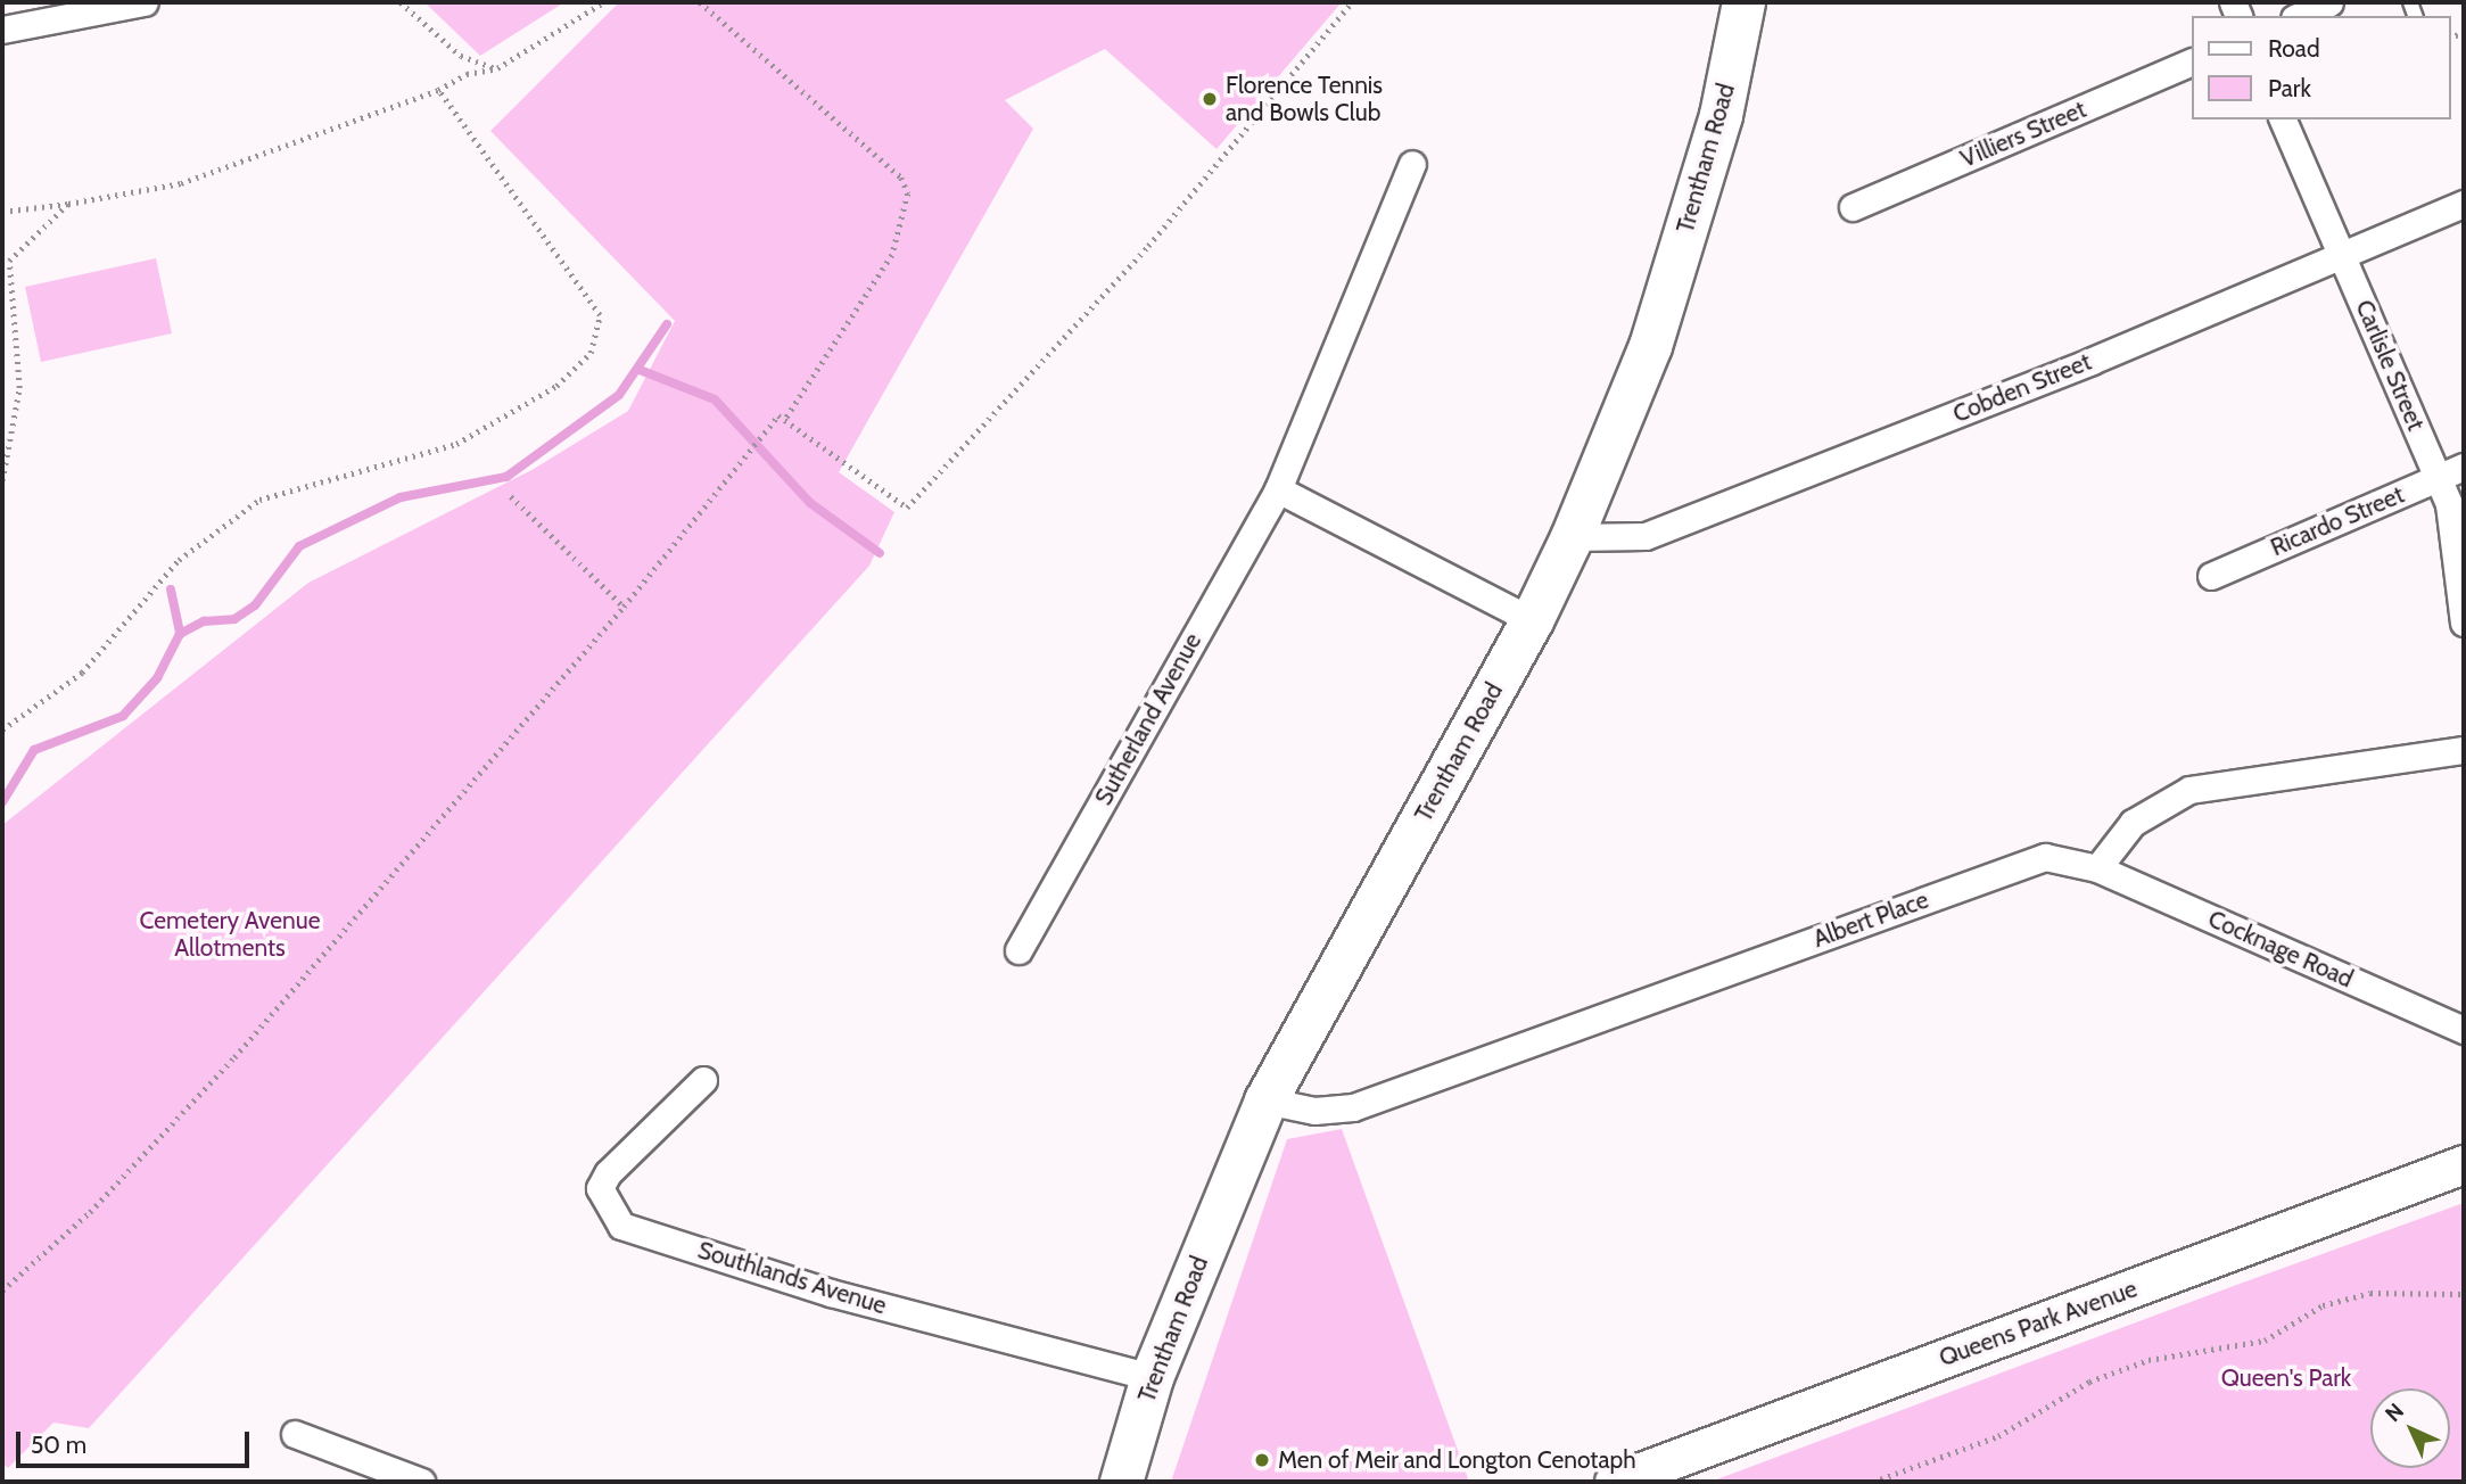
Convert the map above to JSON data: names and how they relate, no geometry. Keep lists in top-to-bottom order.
{
  "streets": {
    "main road": ["Trentham Road"],
    "street": [
      "Villiers Street",
      "Carlisle Street",
      "Cobden Street",
      "Ricardo Street",
      "Sutherland Avenue",
      "Albert Place",
      "Cocknage Road",
      "Southlands Avenue",
      "Queens Park Avenue"
    ]
  },
  "crossings": [
    ["Trentham Road", "Cobden Street"],
    ["Trentham Road", "Albert Place"],
    ["Trentham Road", "Southlands Avenue"],
    ["Carlisle Street", "Cobden Street"],
    ["Carlisle Street", "Ricardo Street"],
    ["Albert Place", "Cocknage Road"]
  ],
  "parks": ["Cemetery Avenue Allotments", "Queen's Park"],
  "places": ["Florence Tennis and Bowls Club", "Men of Meir and Longton Cenotaph"],
  "legend": ["Road", "Park"],
  "scale_bar": "50 m",
  "north": "top left"
}
